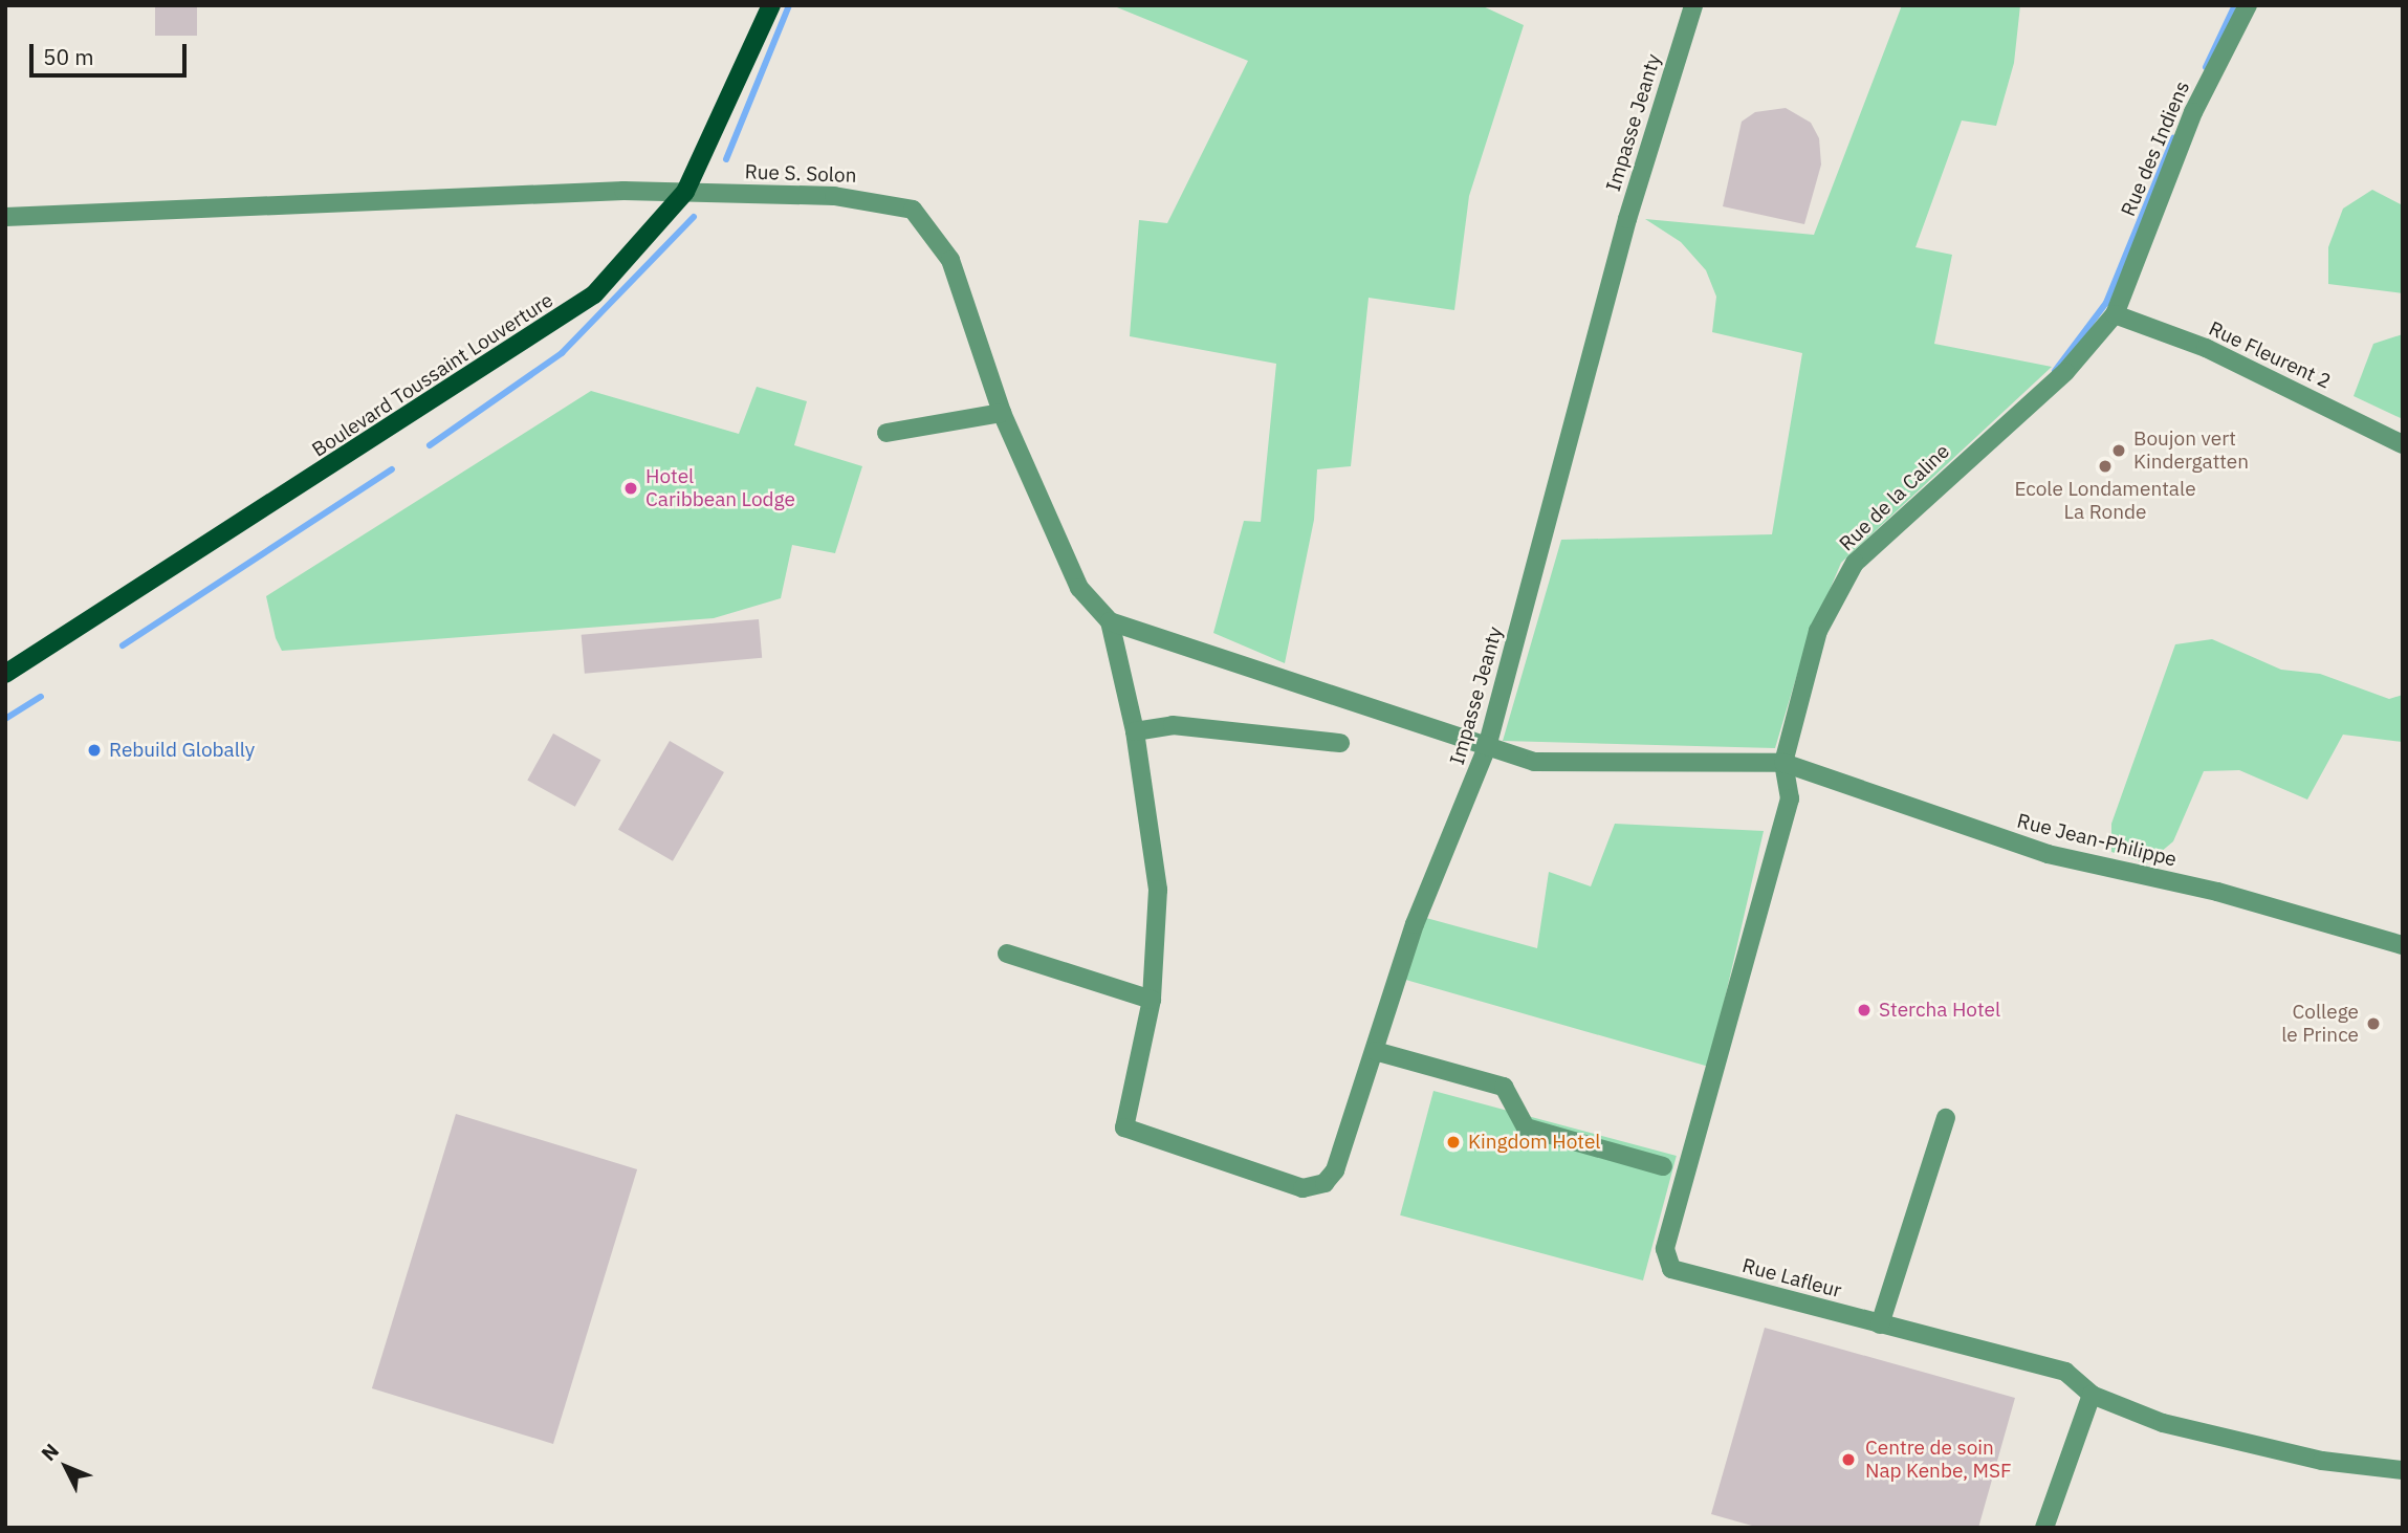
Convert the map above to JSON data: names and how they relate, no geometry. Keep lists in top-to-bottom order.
{
  "streets": {
    "main road": ["Boulevard Toussaint Louverture"],
    "street": [
      "Impasse Jeanty",
      "Rue des Indiens",
      "Rue S. Solon",
      "Rue Fleurent 2",
      "Rue de la Caline",
      "Rue Jean-Philippe",
      "Rue Lafleur"
    ]
  },
  "crossings": [
    ["Impasse Jeanty", "Rue Jean-Philippe"],
    ["Rue des Indiens", "Rue Fleurent 2"],
    ["Rue des Indiens", "Rue de la Caline"],
    ["Rue S. Solon", "Boulevard Toussaint Louverture"],
    ["Rue Fleurent 2", "Rue de la Caline"],
    ["Rue de la Caline", "Rue Jean-Philippe"],
    ["Rue de la Caline", "Rue Lafleur"],
    ["Rue Jean-Philippe", "Rue Lafleur"]
  ],
  "places": [
    "Boujon vert Kindergatten",
    "Ecole Londamentale La Ronde",
    "Hotel Caribbean Lodge",
    "Rebuild Globally",
    "Stercha Hotel",
    "College le Prince",
    "Kingdom Hotel",
    "Centre de soin Nap Kenbe, MSF"
  ],
  "scale_bar": "50 m",
  "north": "top left"
}
